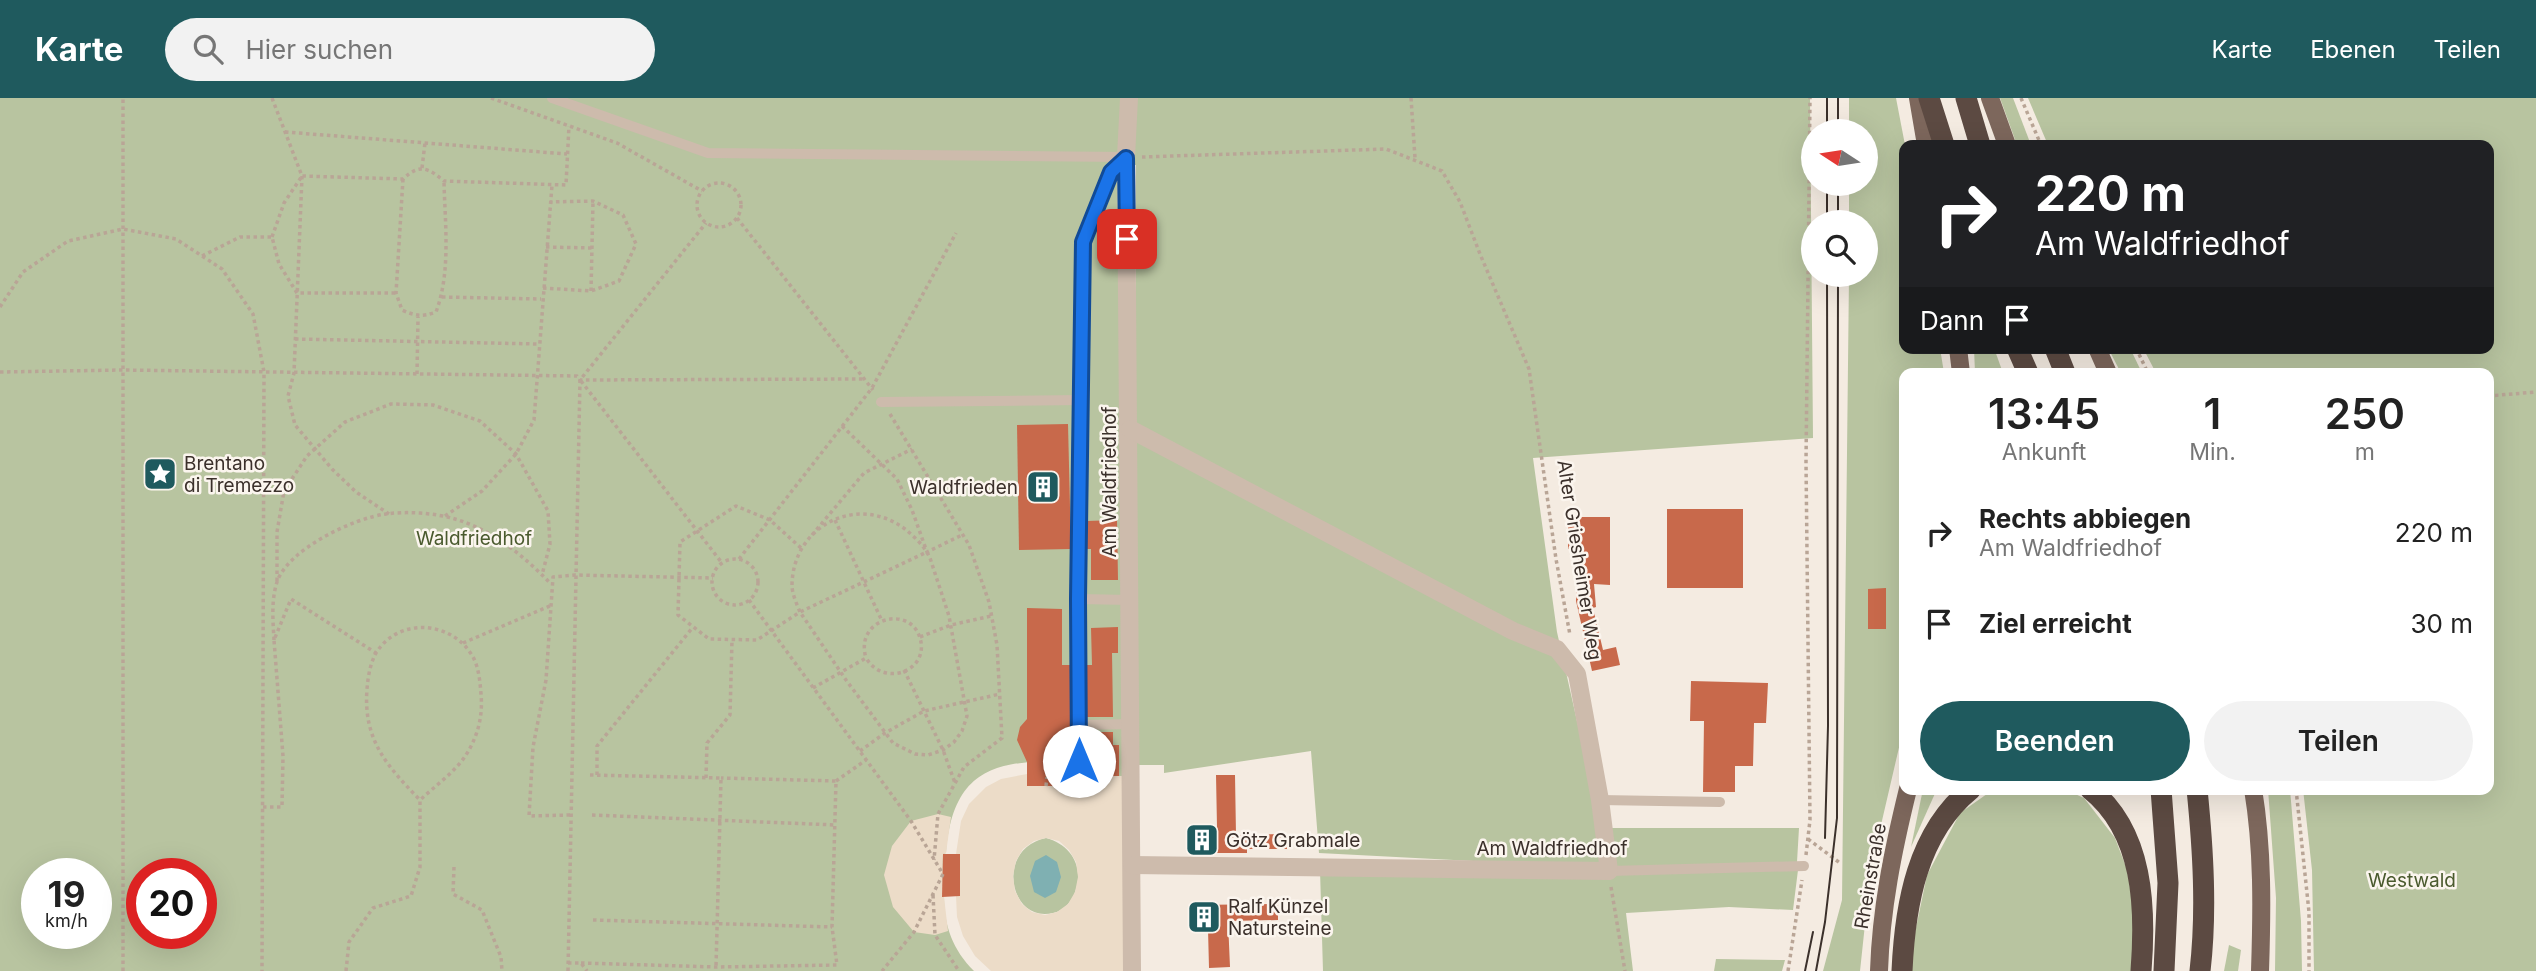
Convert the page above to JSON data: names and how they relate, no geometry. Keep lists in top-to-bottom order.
{
  "streets": {
    "main road": ["Rheinstraße"],
    "street": ["Am Waldfriedhof", "Alter Griesheimer Weg"]
  },
  "crossings": [
    ["Am Waldfriedhof", "Alter Griesheimer Weg"]
  ],
  "parks": ["Waldfriedhof", "Westwald"],
  "places": {
    "place": ["Brentano di Tremezzo"],
    "building": ["Waldfrieden", "Götz Grabmale", "Ralf Künzel Natursteine"]
  },
  "north": "left",
  "page": {
    "header": "Karte",
    "search": "Hier suchen",
    "nav": ["Karte", "Ebenen", "Teilen"],
    "turn": ["220 m", "Am Waldfriedhof"],
    "then": "Dann",
    "eta": [
      "13:45",
      "Ankunft",
      "1",
      "Min.",
      "250",
      "m"
    ],
    "list": [
      {
        "name": "Rechts abbiegen",
        "note": "Am Waldfriedhof",
        "value": "220 m"
      },
      {
        "name": "Ziel erreicht",
        "value": "30 m"
      }
    ],
    "buttons": ["Beenden", "Teilen"],
    "speed": "19 km/h",
    "limit": "20"
  }
}
